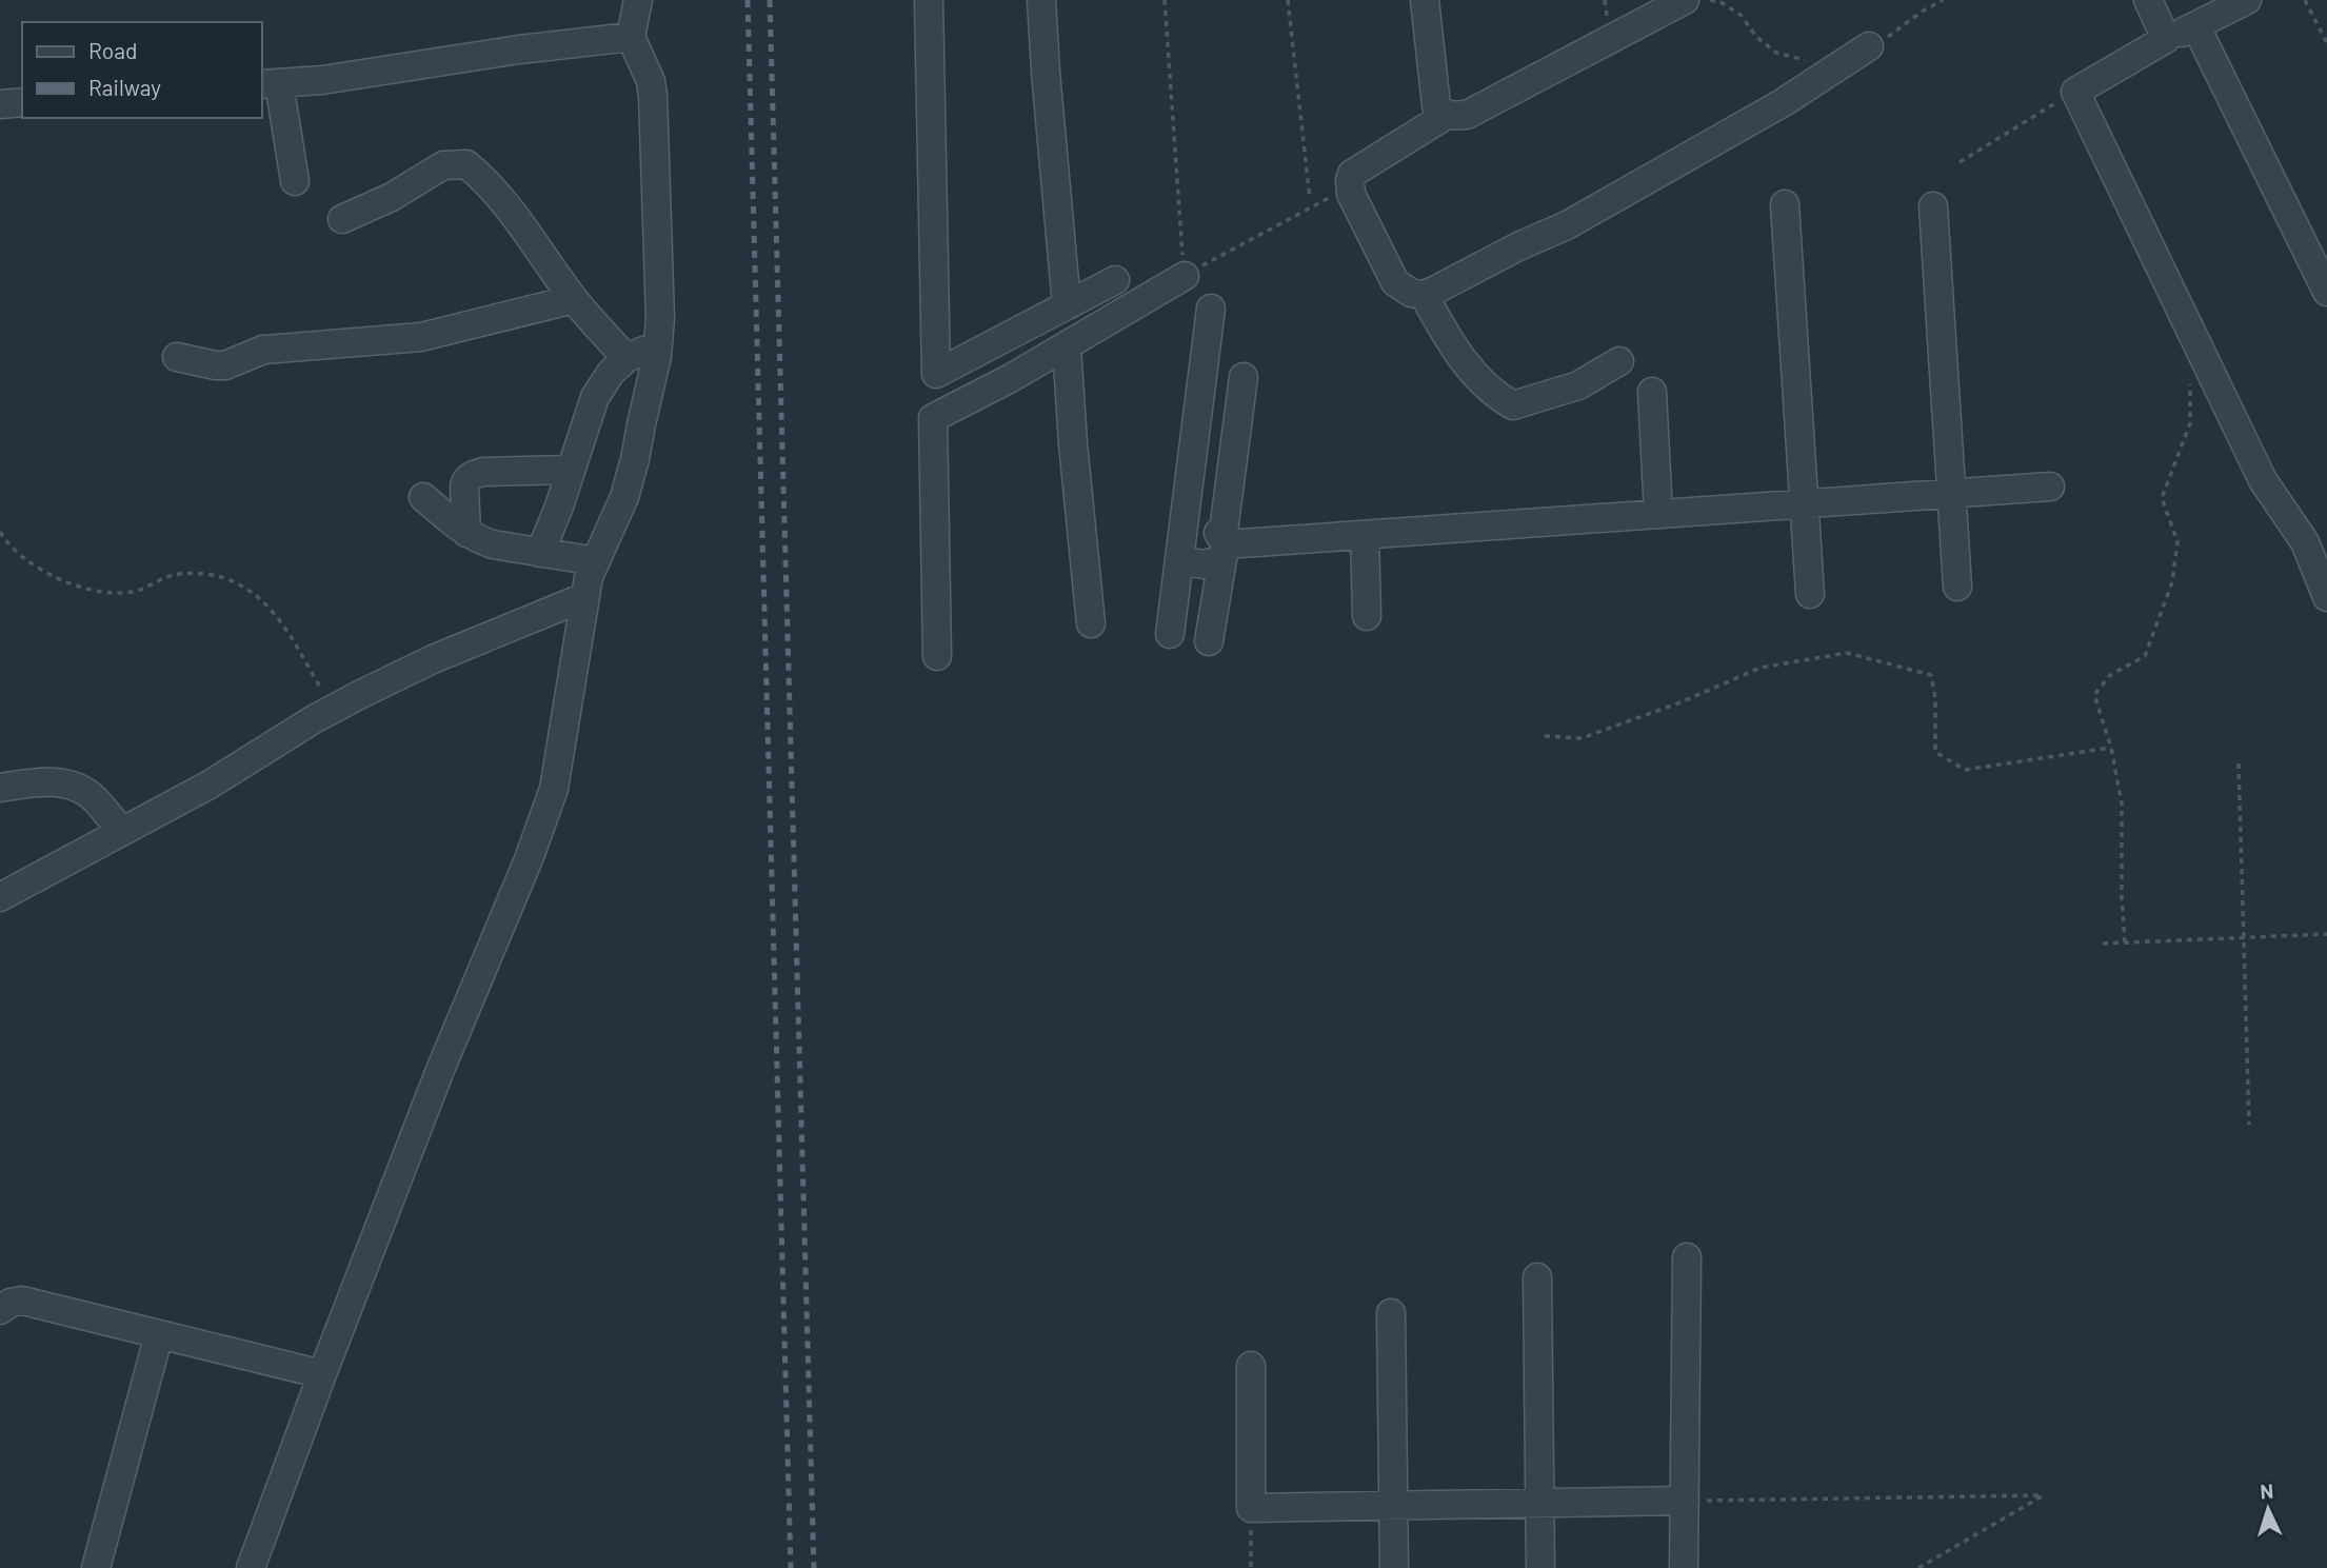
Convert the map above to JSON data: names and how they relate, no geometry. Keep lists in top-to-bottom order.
{
  "legend": ["Road", "Railway"],
  "north": "top"
}
